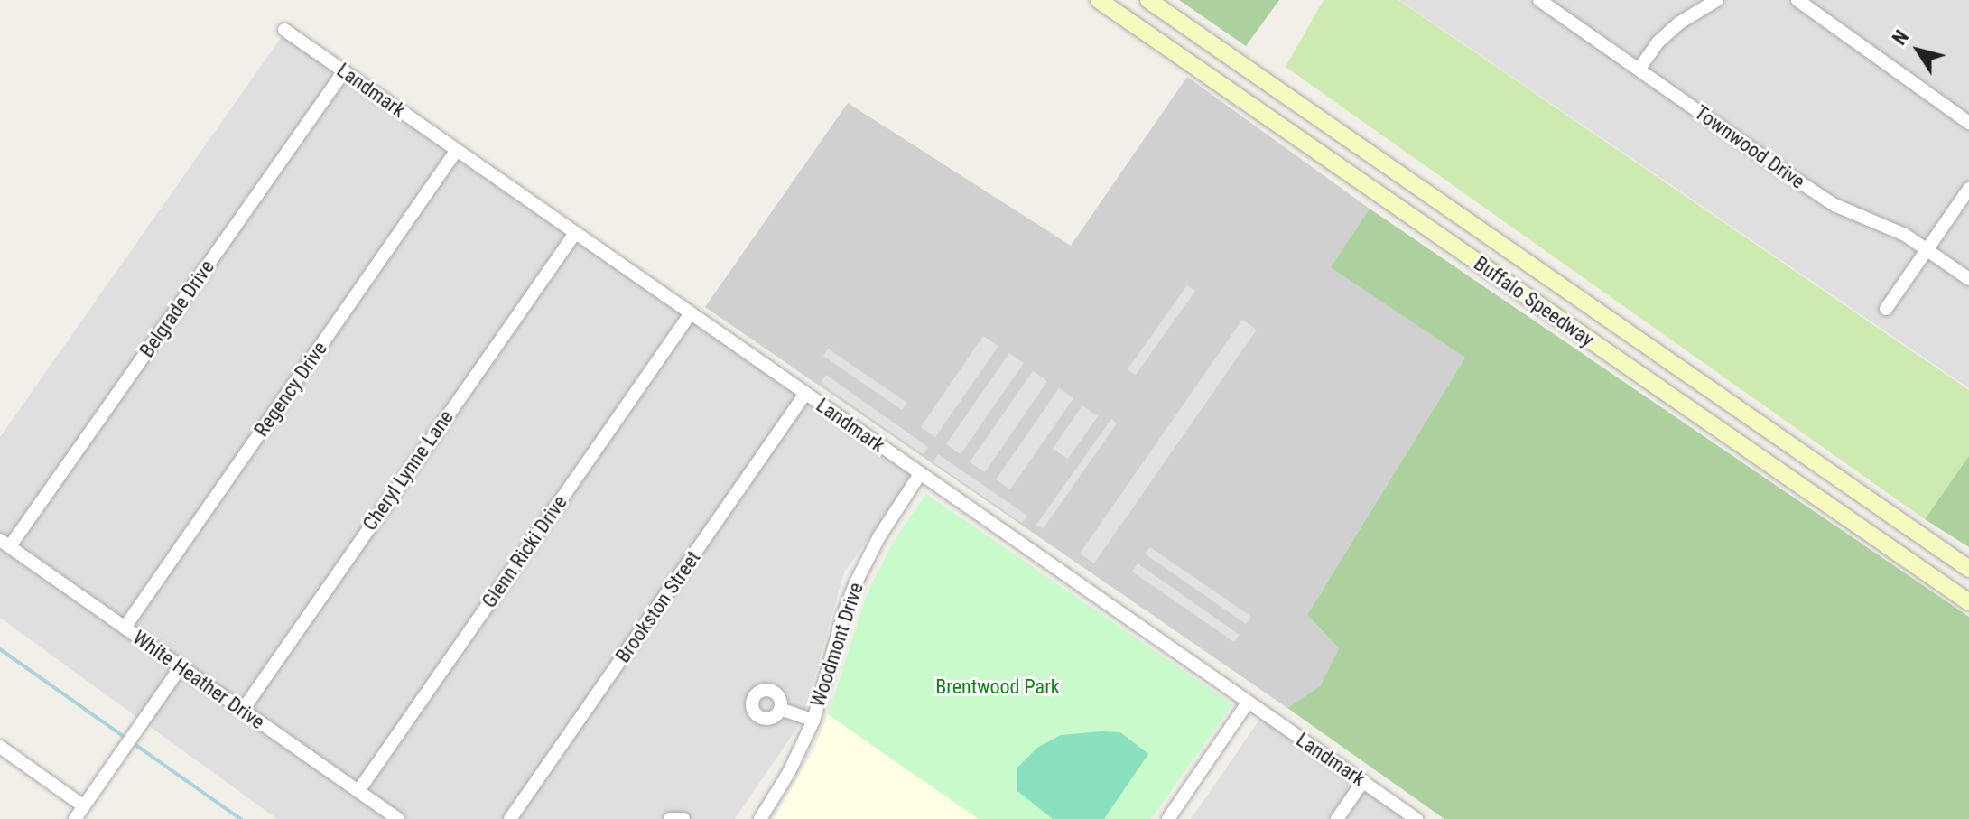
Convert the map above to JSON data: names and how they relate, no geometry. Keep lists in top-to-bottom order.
{
  "streets": {
    "main road": ["Buffalo Speedway"],
    "street": [
      "Landmark",
      "Townwood Drive",
      "Belgrade Drive",
      "Regency Drive",
      "Cheryl Lynne Lane",
      "Glenn Ricki Drive",
      "Brookston Street",
      "Woodmont Drive",
      "White Heather Drive"
    ]
  },
  "crossings": [
    ["Landmark", "Belgrade Drive"],
    ["Landmark", "Regency Drive"],
    ["Landmark", "Cheryl Lynne Lane"],
    ["Landmark", "Glenn Ricki Drive"],
    ["Landmark", "Brookston Street"],
    ["Landmark", "Woodmont Drive"],
    ["Belgrade Drive", "White Heather Drive"],
    ["Regency Drive", "White Heather Drive"],
    ["Cheryl Lynne Lane", "White Heather Drive"],
    ["Glenn Ricki Drive", "White Heather Drive"]
  ],
  "parks": ["Brentwood Park"],
  "north": "top left"
}
